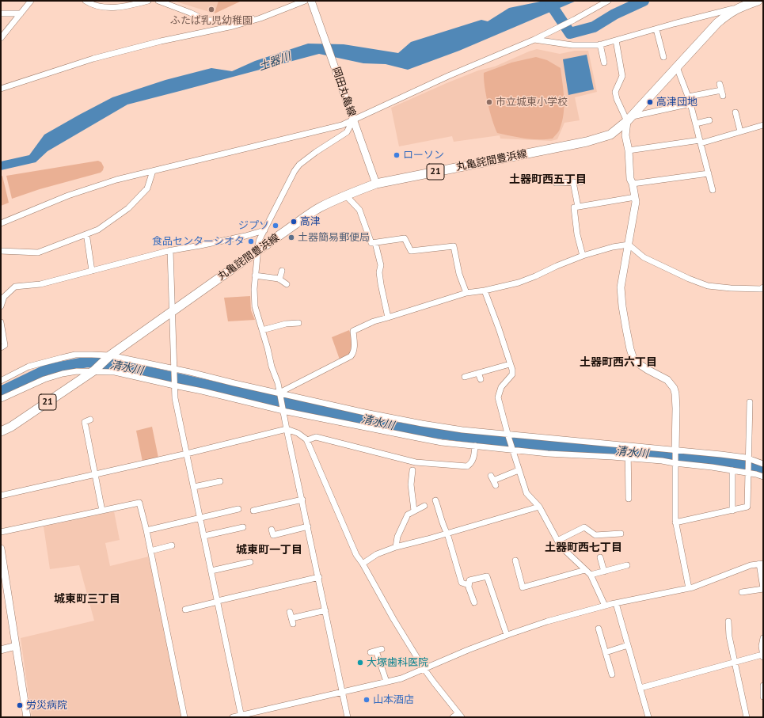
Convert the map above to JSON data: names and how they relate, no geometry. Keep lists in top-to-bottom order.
{
  "streets": {
    "main road": ["丸亀詫間豊浜線", "21"],
    "street": ["岡田丸亀線"]
  },
  "crossings": [
    ["岡田丸亀線", "丸亀詫間豊浜線"]
  ],
  "districts": [
    "土器町西五丁目",
    "土器町西六丁目",
    "土器町西七丁目",
    "城東町一丁目",
    "城東町三丁目"
  ],
  "water": ["土器川", "清水川"],
  "places": [
    "ふたば乳児幼稚園",
    "市立城東小学校",
    "高津団地",
    "ローソン",
    "高津",
    "ジプソ",
    "土器簡易郵便局",
    "食品センターシオタ",
    "大塚歯科医院",
    "山本酒店",
    "労災病院"
  ]
}
